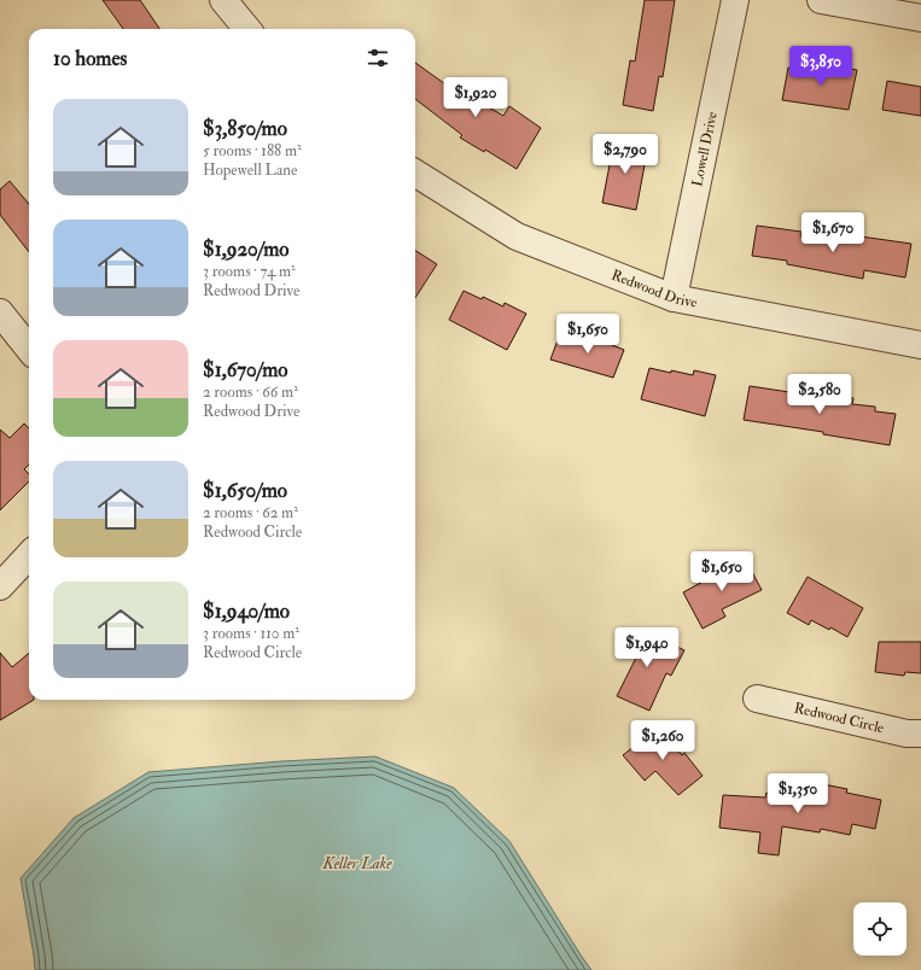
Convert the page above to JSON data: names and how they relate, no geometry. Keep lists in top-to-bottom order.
{
  "streets": {
    "street": ["Lowell Drive", "Redwood Drive", "Redwood Circle"]
  },
  "crossings": [
    ["Lowell Drive", "Redwood Drive"]
  ],
  "water": ["Keller Lake"],
  "page": {
    "heading": "10 homes",
    "price": [
      "$3,850",
      "$1,920",
      "$2,790",
      "$1,670",
      "$1,650",
      "$2,580",
      "$1,650",
      "$1,940",
      "$1,260",
      "$1,350"
    ],
    "list": [
      {
        "name": "$3,850/mo",
        "note": "5 rooms · 188 m² · Hopewell Lane"
      },
      {
        "name": "$1,920/mo",
        "note": "3 rooms · 74 m² · Redwood Drive"
      },
      {
        "name": "$1,670/mo",
        "note": "2 rooms · 66 m² · Redwood Drive"
      },
      {
        "name": "$1,650/mo",
        "note": "2 rooms · 62 m² · Redwood Circle"
      },
      {
        "name": "$1,940/mo",
        "note": "3 rooms · 110 m² · Redwood Circle"
      }
    ]
  }
}
